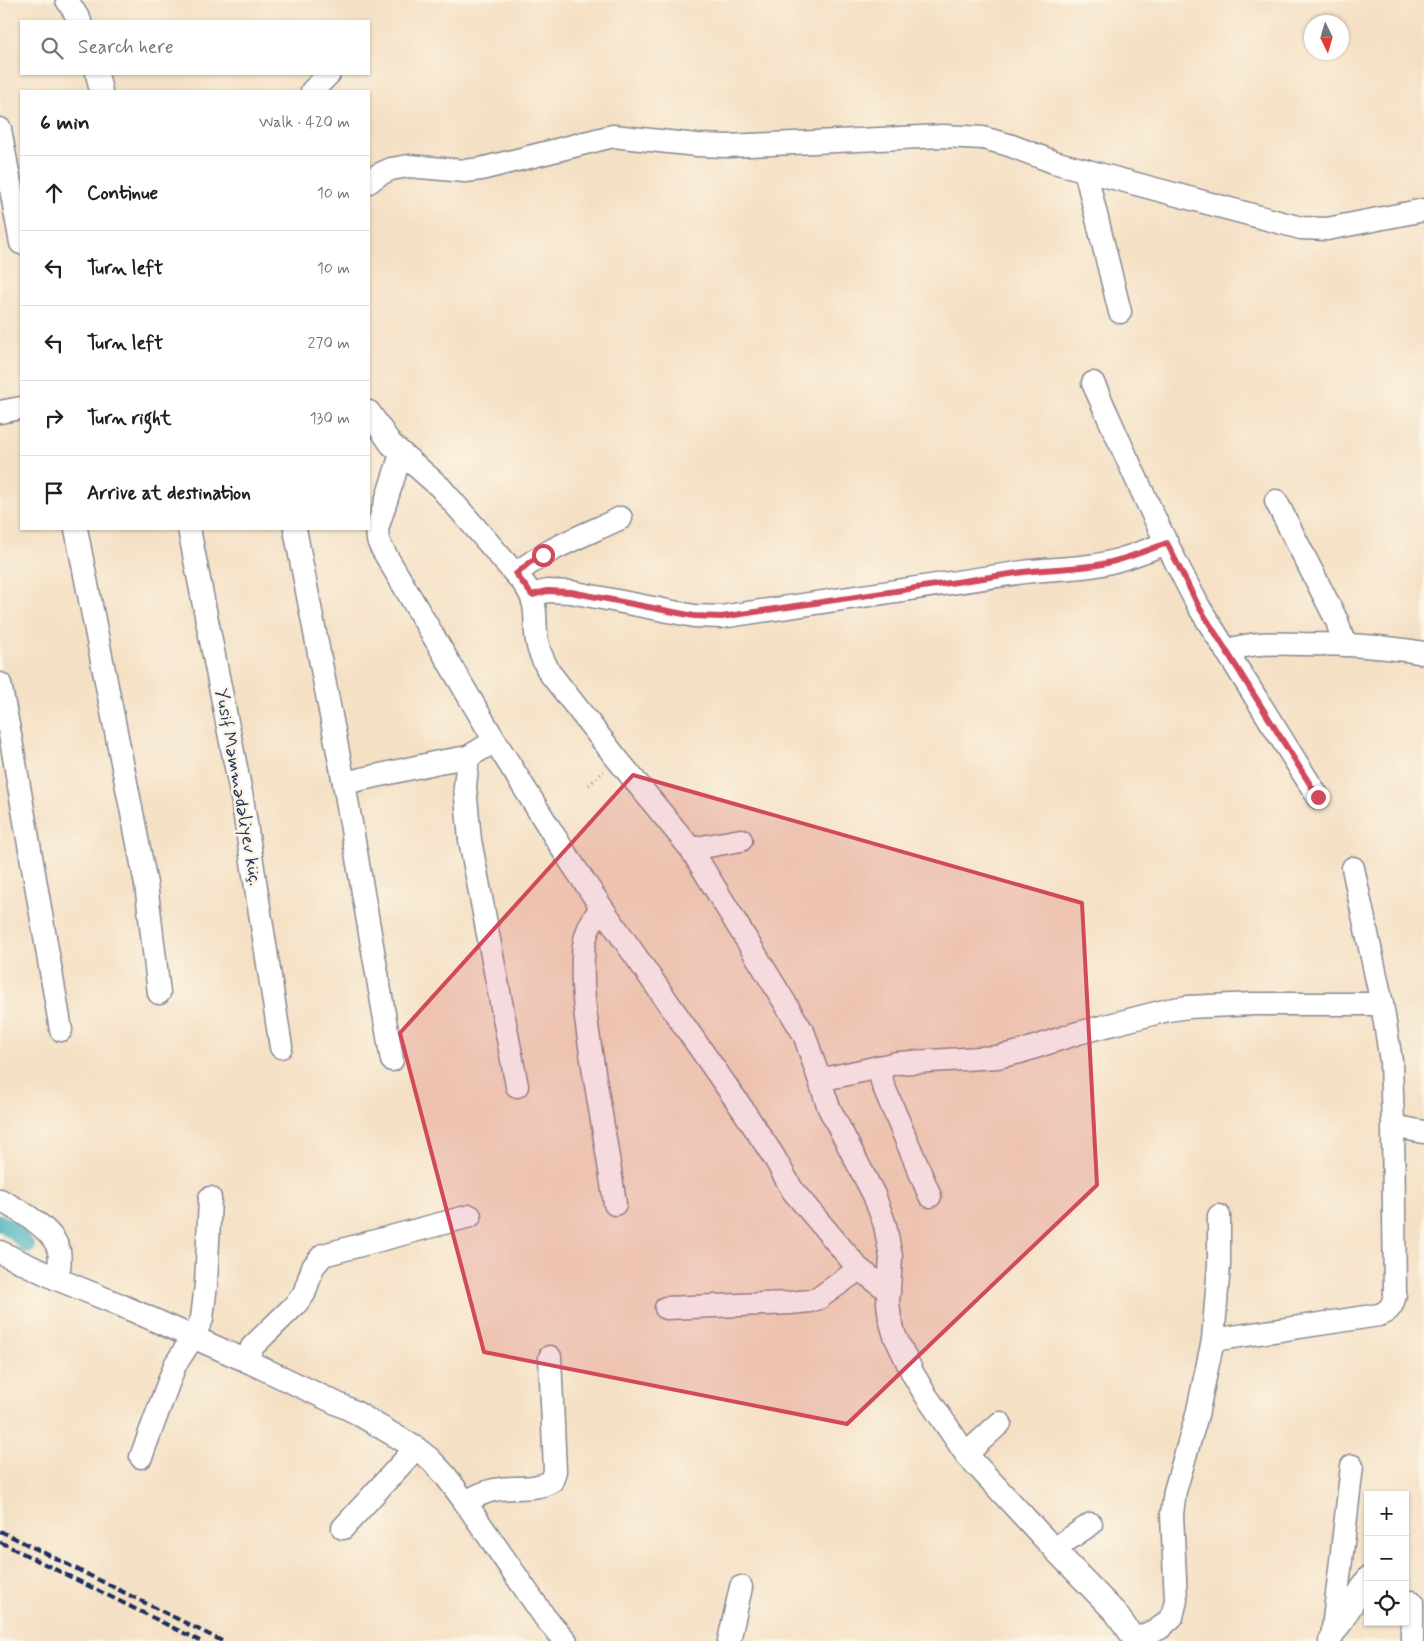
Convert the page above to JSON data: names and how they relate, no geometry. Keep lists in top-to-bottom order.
{
  "streets": {
    "street": ["Yusif Məmmədəliyev küç."]
  },
  "north": "bottom",
  "page": {
    "search": "Search here",
    "heading": ["6 min", "Walk · 420 m"],
    "list": [
      ["Continue", "10 m"],
      ["Turn left", "10 m"],
      ["Turn left", "270 m"],
      ["Turn right", "130 m"],
      "Arrive at destination"
    ],
    "map_buttons": ["+", "−"]
  }
}
